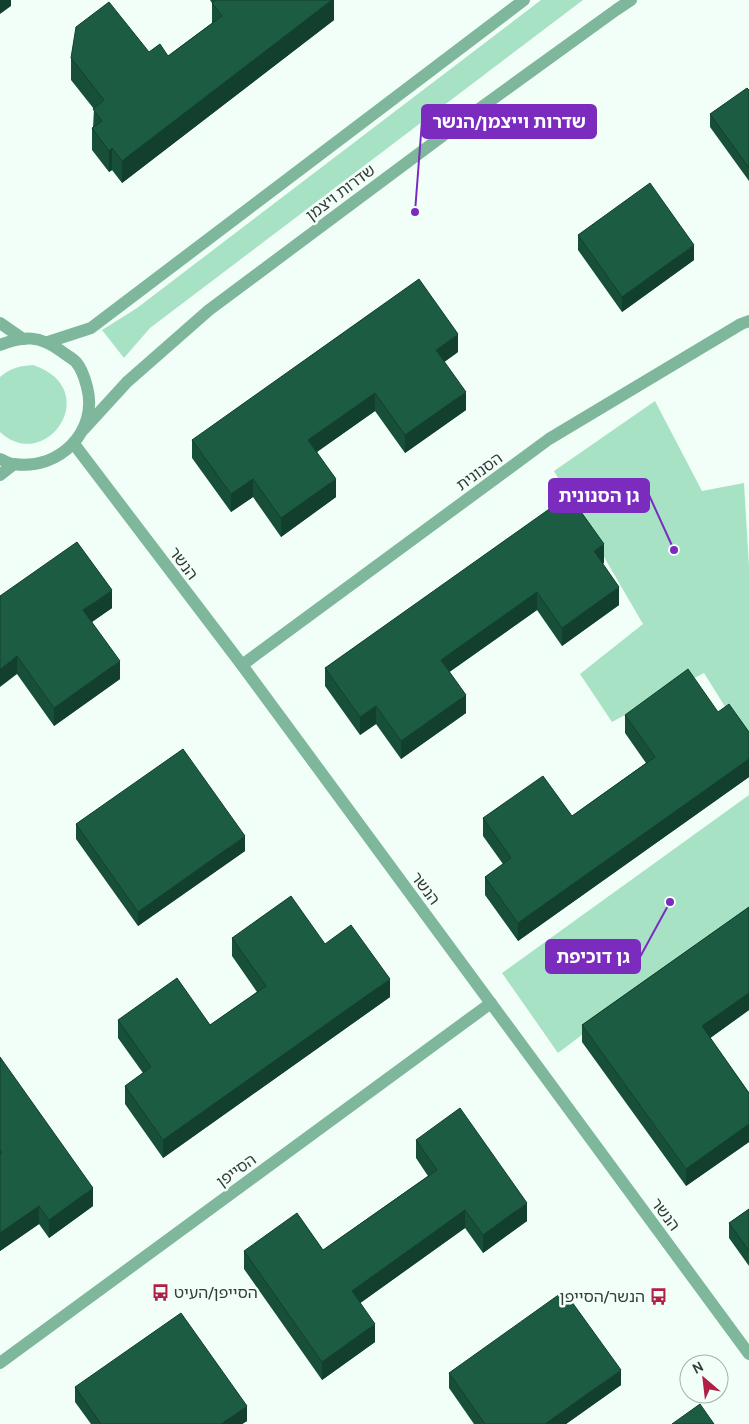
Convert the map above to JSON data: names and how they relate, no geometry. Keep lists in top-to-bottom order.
{
  "streets": {
    "street": [
      "שדרות ויצמן",
      "הסנונית",
      "הנשר",
      "הסייפן"
    ]
  },
  "crossings": [
    ["שדרות ויצמן", "הנשר"],
    ["הסנונית", "הנשר"],
    ["הנשר", "הסייפן"]
  ],
  "places": {
    "other": ["שדרות וייצמן/הנשר", "גן הסנונית", "גן דוכיפת"],
    "bus stop": ["הסייפן/העיט", "הנשר/הסייפן"]
  },
  "north": "top left"
}
